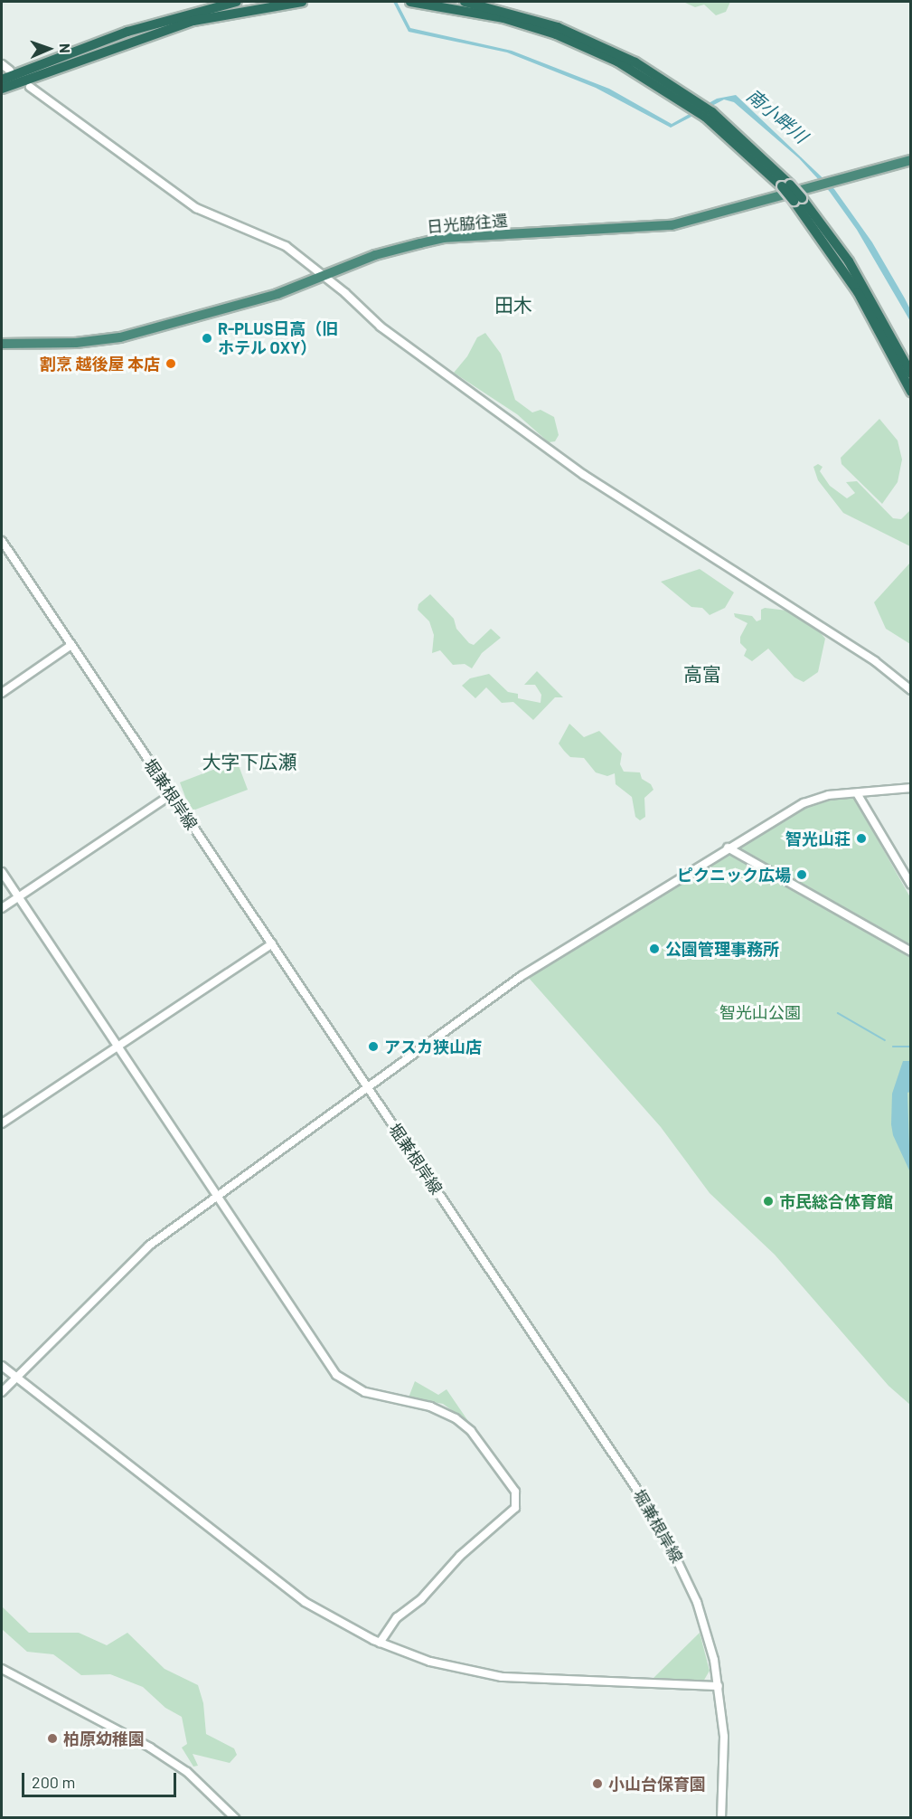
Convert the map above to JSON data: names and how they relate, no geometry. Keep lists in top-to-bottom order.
{
  "streets": {
    "highway": ["日光脇往還"],
    "main road": ["堀兼根岸線"]
  },
  "districts": ["田木", "高富", "大字下広瀬"],
  "water": ["南小畔川"],
  "parks": ["智光山公園"],
  "places": [
    "R-PLUS日高（旧 ホテル OXY）",
    "割烹 越後屋 本店",
    "智光山荘",
    "ピクニック広場",
    "公園管理事務所",
    "アスカ狭山店",
    "市民総合体育館",
    "柏原幼稚園",
    "小山台保育園"
  ],
  "scale_bar": "200 m",
  "north": "right"
}
